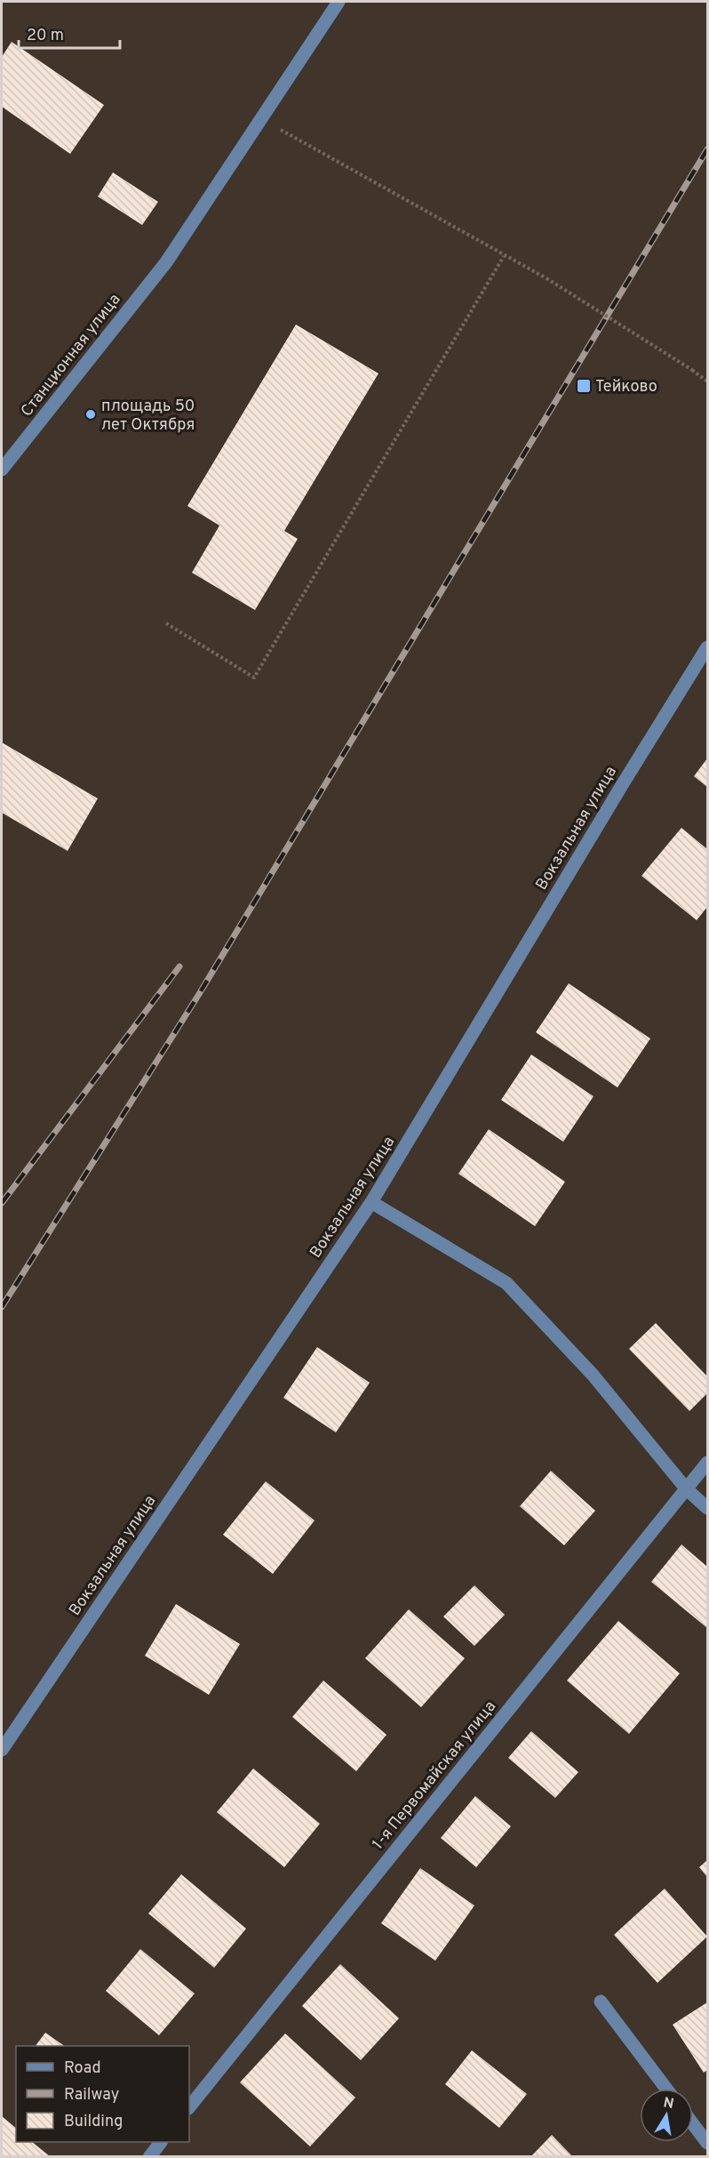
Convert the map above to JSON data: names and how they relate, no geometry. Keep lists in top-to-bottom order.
{
  "streets": {
    "street": ["Станционная улица", "Вокзальная улица", "1-я Первомайская улица"]
  },
  "places": {
    "transit": ["Тейково"],
    "other": ["площадь 50 лет Октября"]
  },
  "legend": ["Road", "Railway", "Building"],
  "scale_bar": "20 m",
  "north": "top"
}
